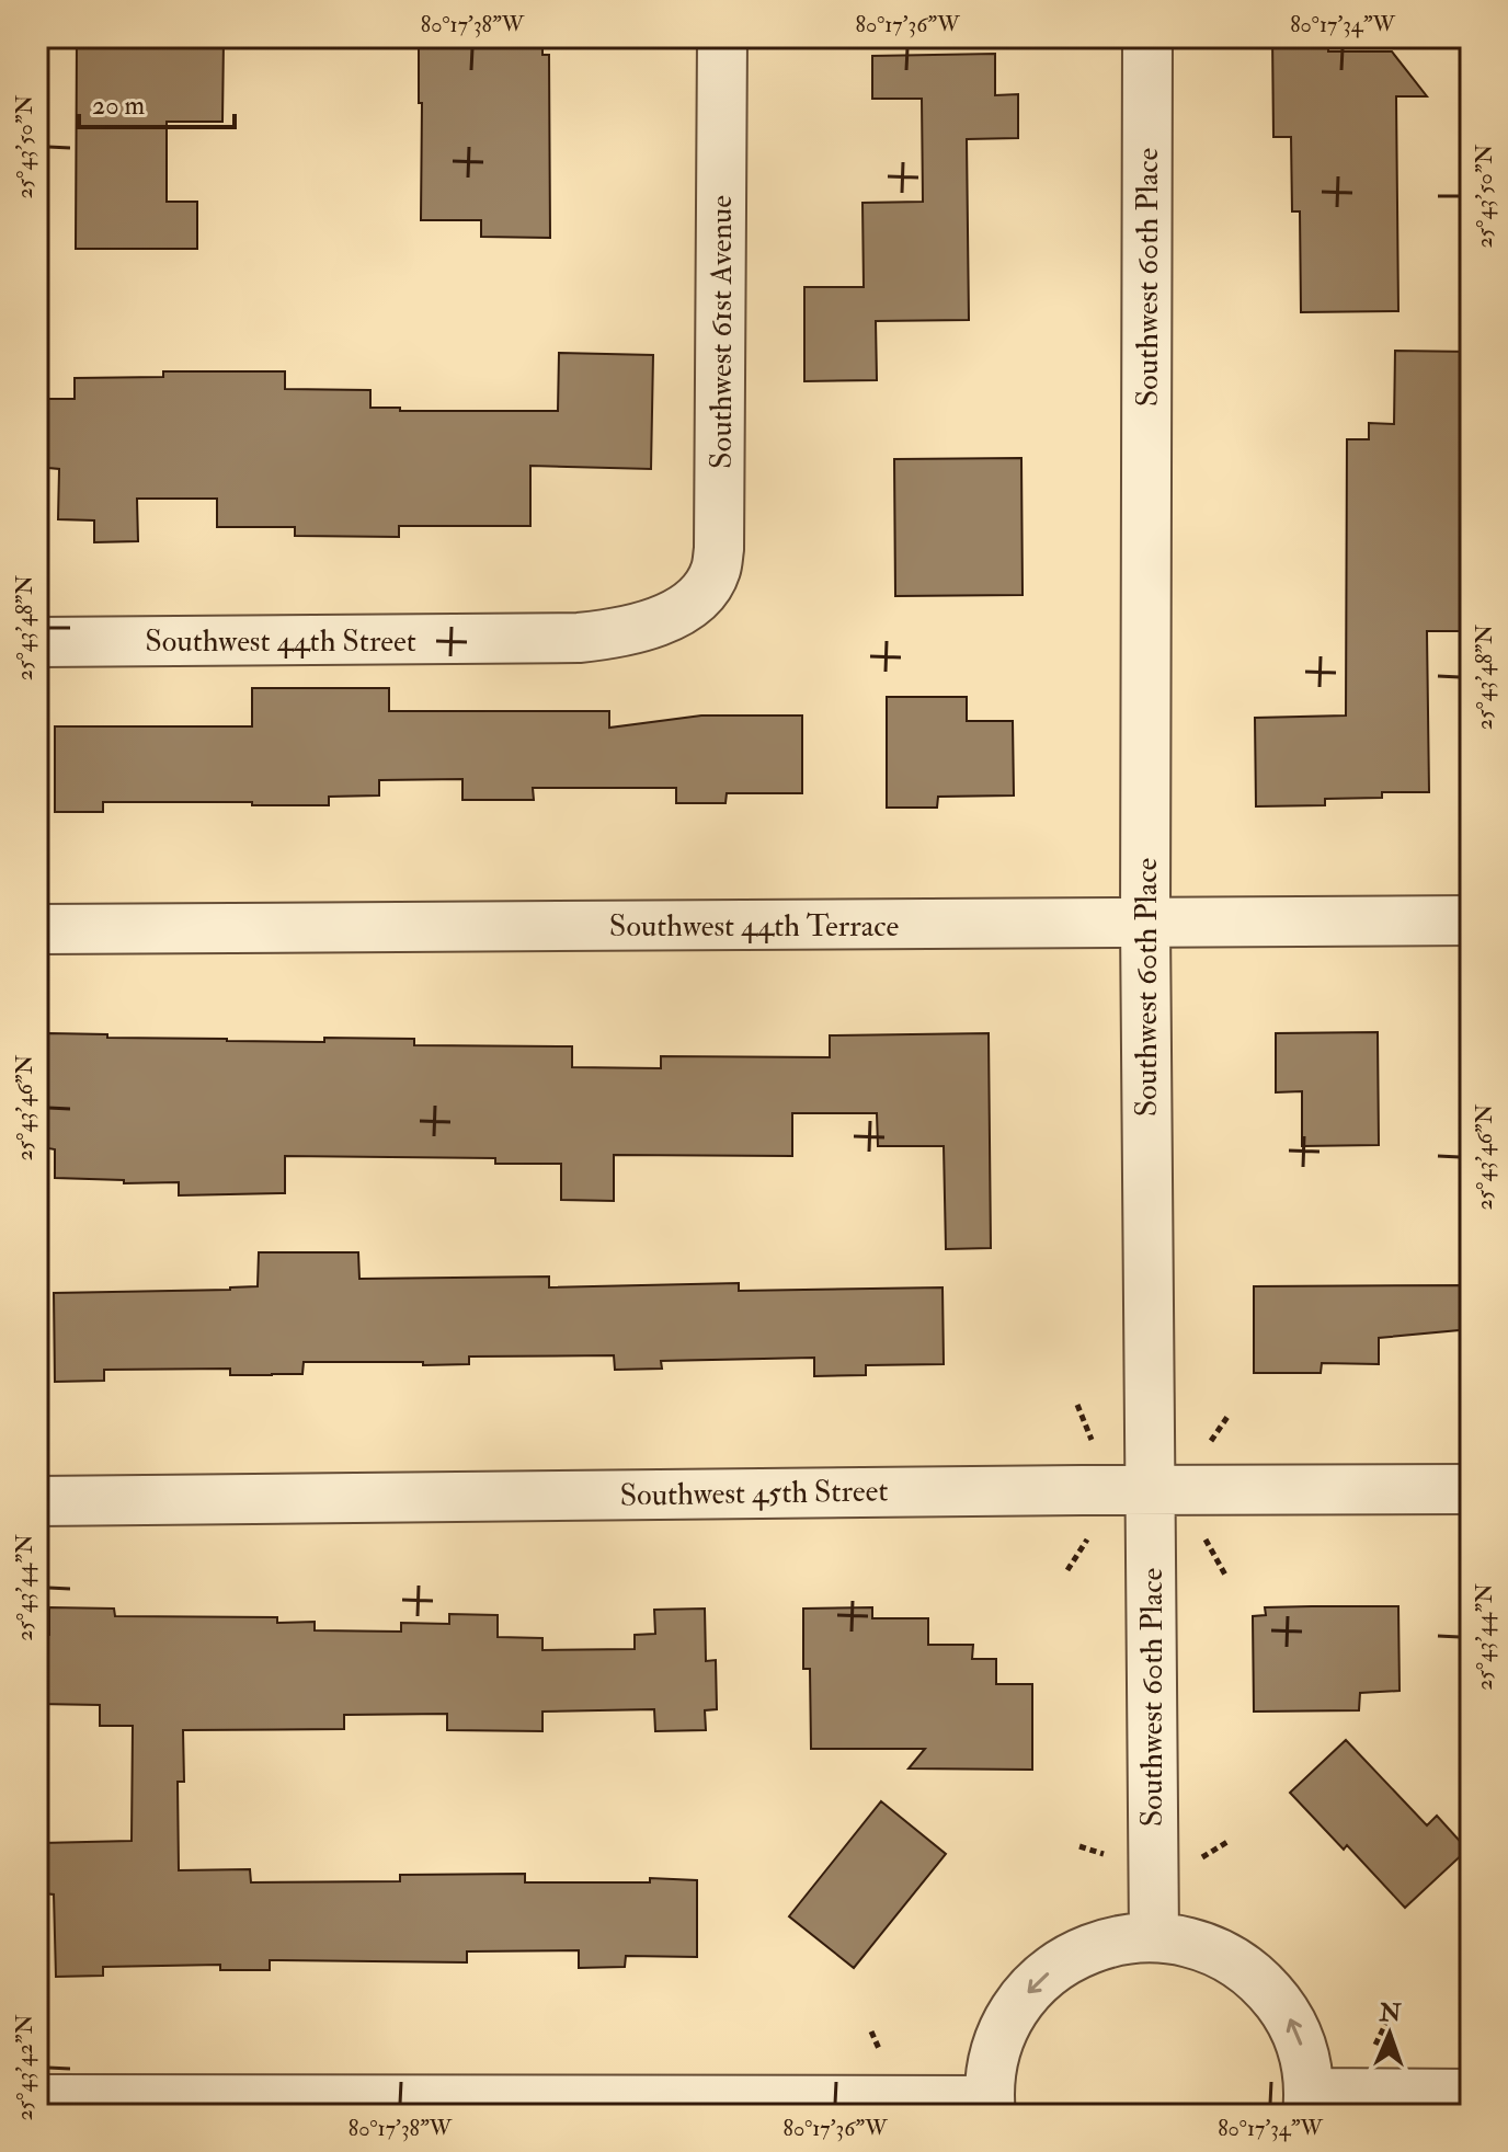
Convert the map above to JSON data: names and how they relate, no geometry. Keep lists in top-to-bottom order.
{
  "streets": {
    "street": [
      "Southwest 60th Place",
      "Southwest 61st Avenue",
      "Southwest 44th Street",
      "Southwest 44th Terrace",
      "Southwest 45th Street"
    ]
  },
  "crossings": [
    ["Southwest 60th Place", "Southwest 44th Terrace"],
    ["Southwest 60th Place", "Southwest 45th Street"],
    ["Southwest 61st Avenue", "Southwest 44th Street"]
  ],
  "scale_bar": "20 m",
  "north": "top",
  "coordinates": [
    "80°17'38\"W",
    "80°17'36\"W",
    "80°17'34\"W",
    "25°43'50\"N",
    "25°43'48\"N",
    "25°43'46\"N",
    "25°43'44\"N",
    "25°43'42\"N"
  ]
}
